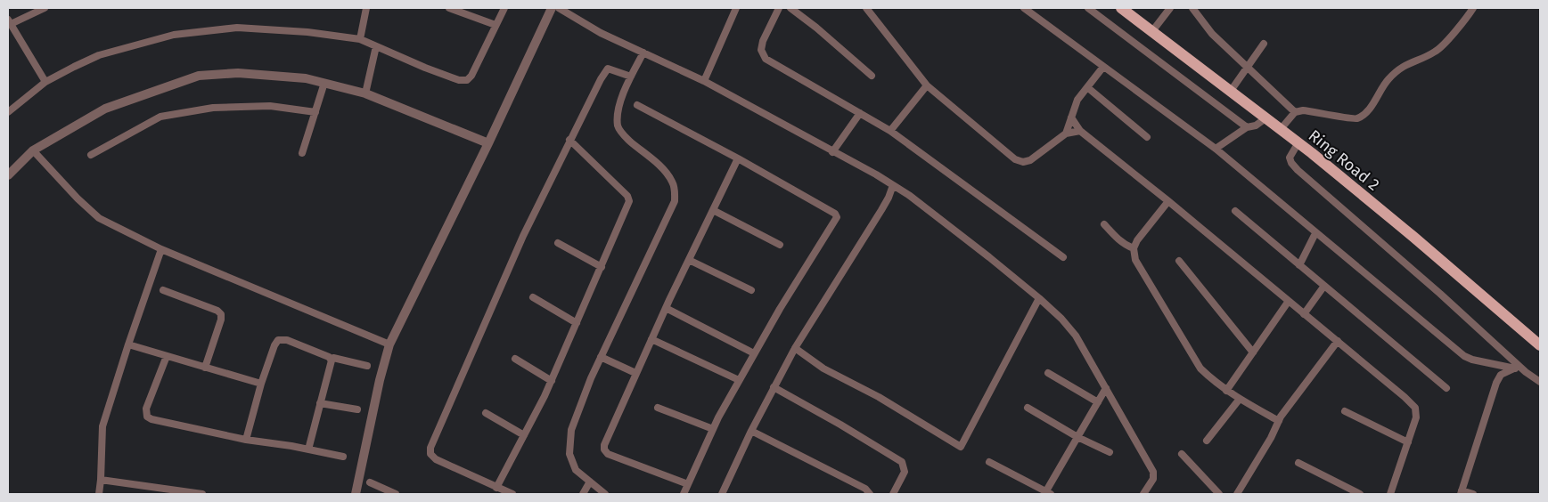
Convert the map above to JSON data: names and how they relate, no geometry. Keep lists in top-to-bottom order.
{
  "streets": {
    "main road": ["Ring Road 2"]
  }
}
